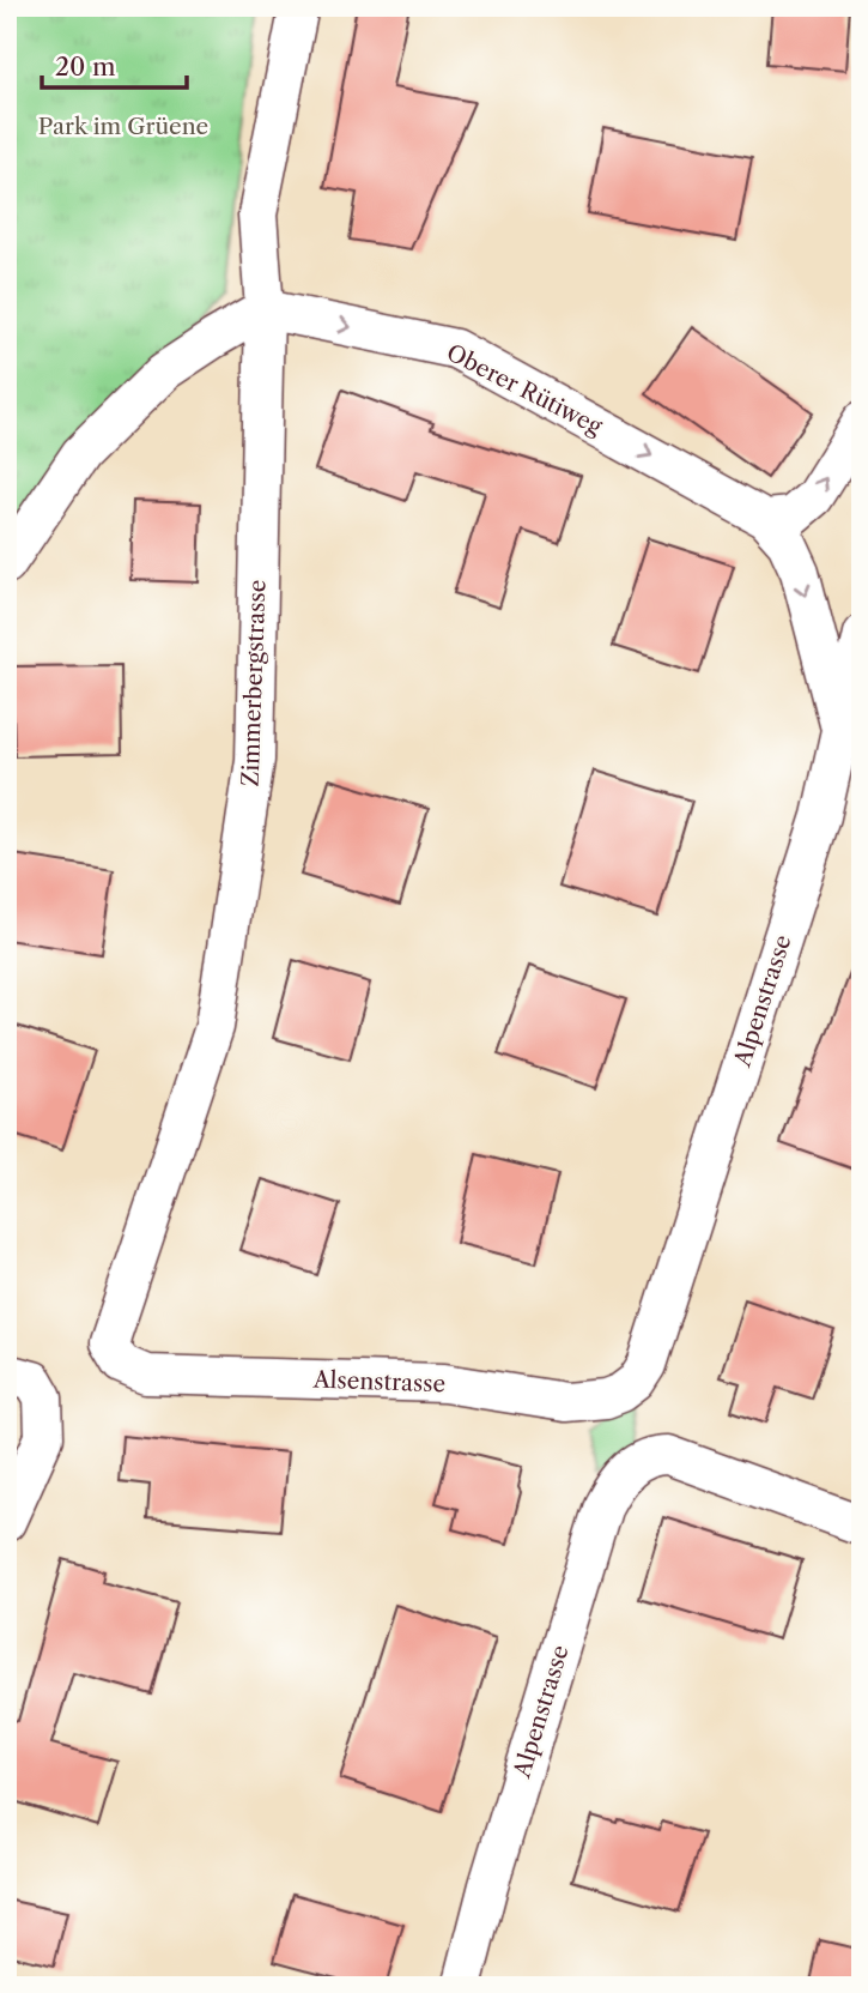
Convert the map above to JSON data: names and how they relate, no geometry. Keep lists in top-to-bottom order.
{
  "streets": {
    "street": [
      "Oberer Rütiweg",
      "Zimmerbergstrasse",
      "Alpenstrasse",
      "Alsenstrasse"
    ]
  },
  "crossings": [
    ["Oberer Rütiweg", "Zimmerbergstrasse"],
    ["Oberer Rütiweg", "Alpenstrasse"],
    ["Zimmerbergstrasse", "Alsenstrasse"],
    ["Alpenstrasse", "Alsenstrasse"]
  ],
  "one_way": ["Oberer Rütiweg"],
  "parks": ["Park im Grüene"],
  "scale_bar": "20 m"
}
